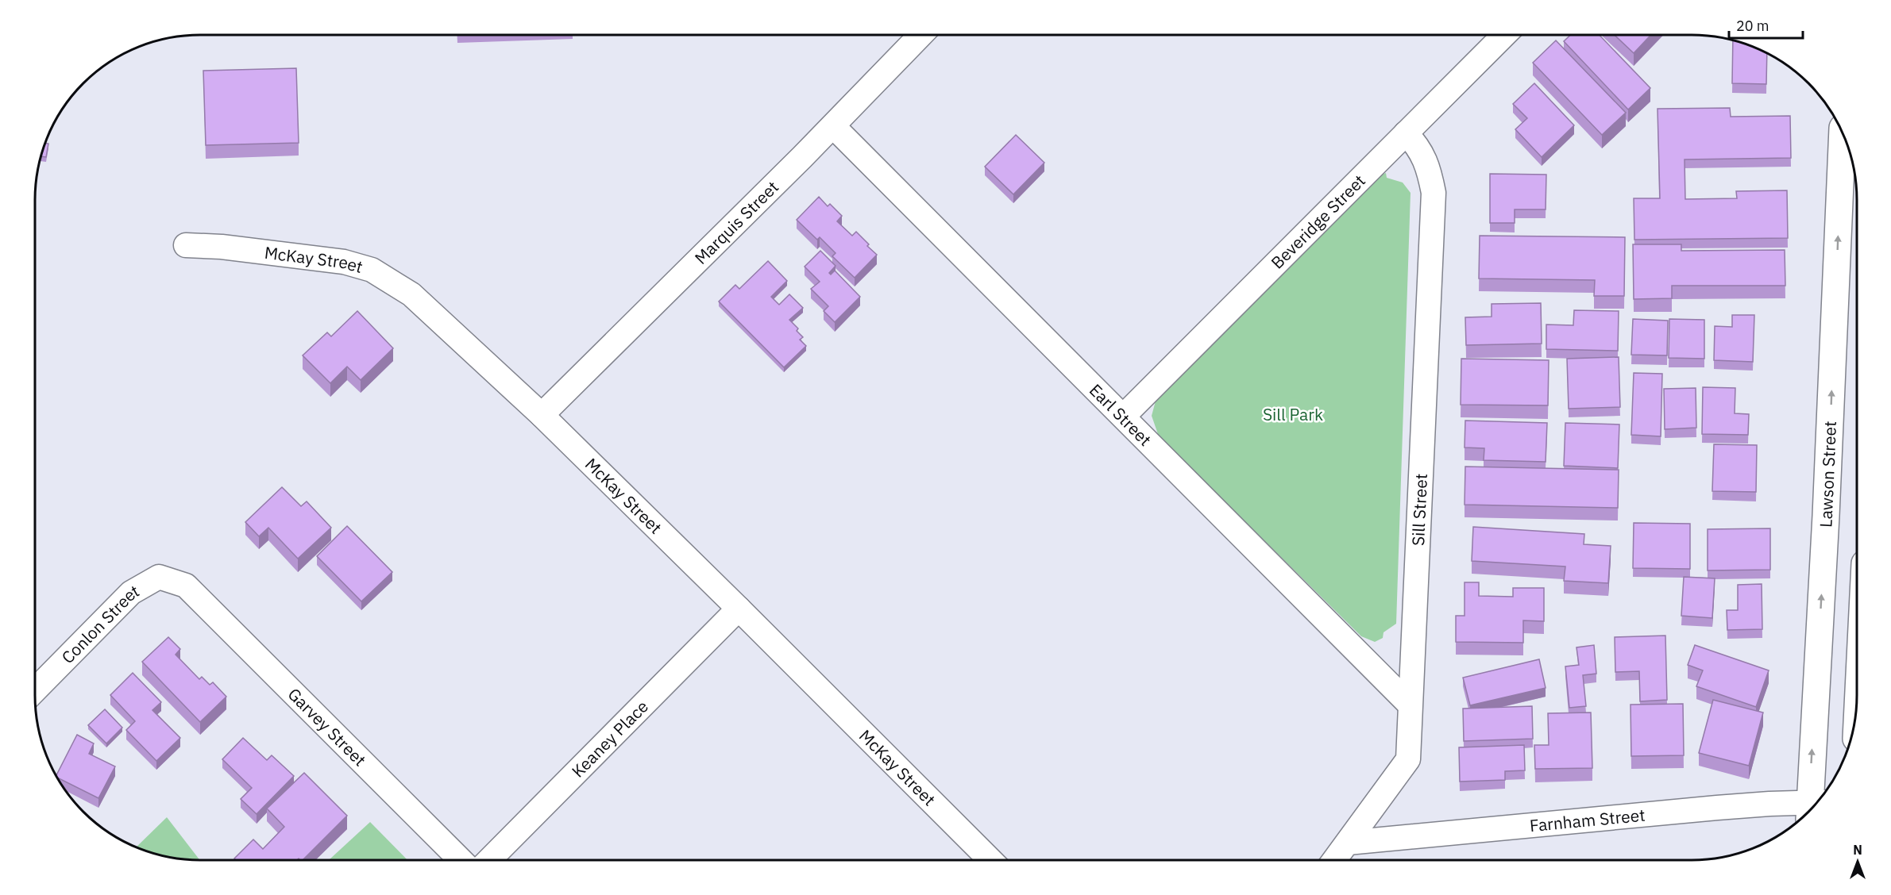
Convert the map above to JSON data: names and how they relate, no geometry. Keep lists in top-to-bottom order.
{
  "streets": {
    "main road": ["Lawson Street"],
    "street": [
      "Beveridge Street",
      "Marquis Street",
      "McKay Street",
      "Earl Street",
      "Sill Street",
      "Conlon Street",
      "Garvey Street",
      "Keaney Place",
      "Farnham Street"
    ]
  },
  "crossings": [
    ["Beveridge Street", "Earl Street"],
    ["Beveridge Street", "Sill Street"],
    ["Marquis Street", "McKay Street"],
    ["Marquis Street", "Earl Street"],
    ["McKay Street", "Keaney Place"],
    ["Earl Street", "Sill Street"],
    ["Sill Street", "Farnham Street"],
    ["Conlon Street", "Garvey Street"]
  ],
  "one_way": ["Lawson Street"],
  "parks": ["Sill Park"],
  "scale_bar": "20 m",
  "north": "top"
}
